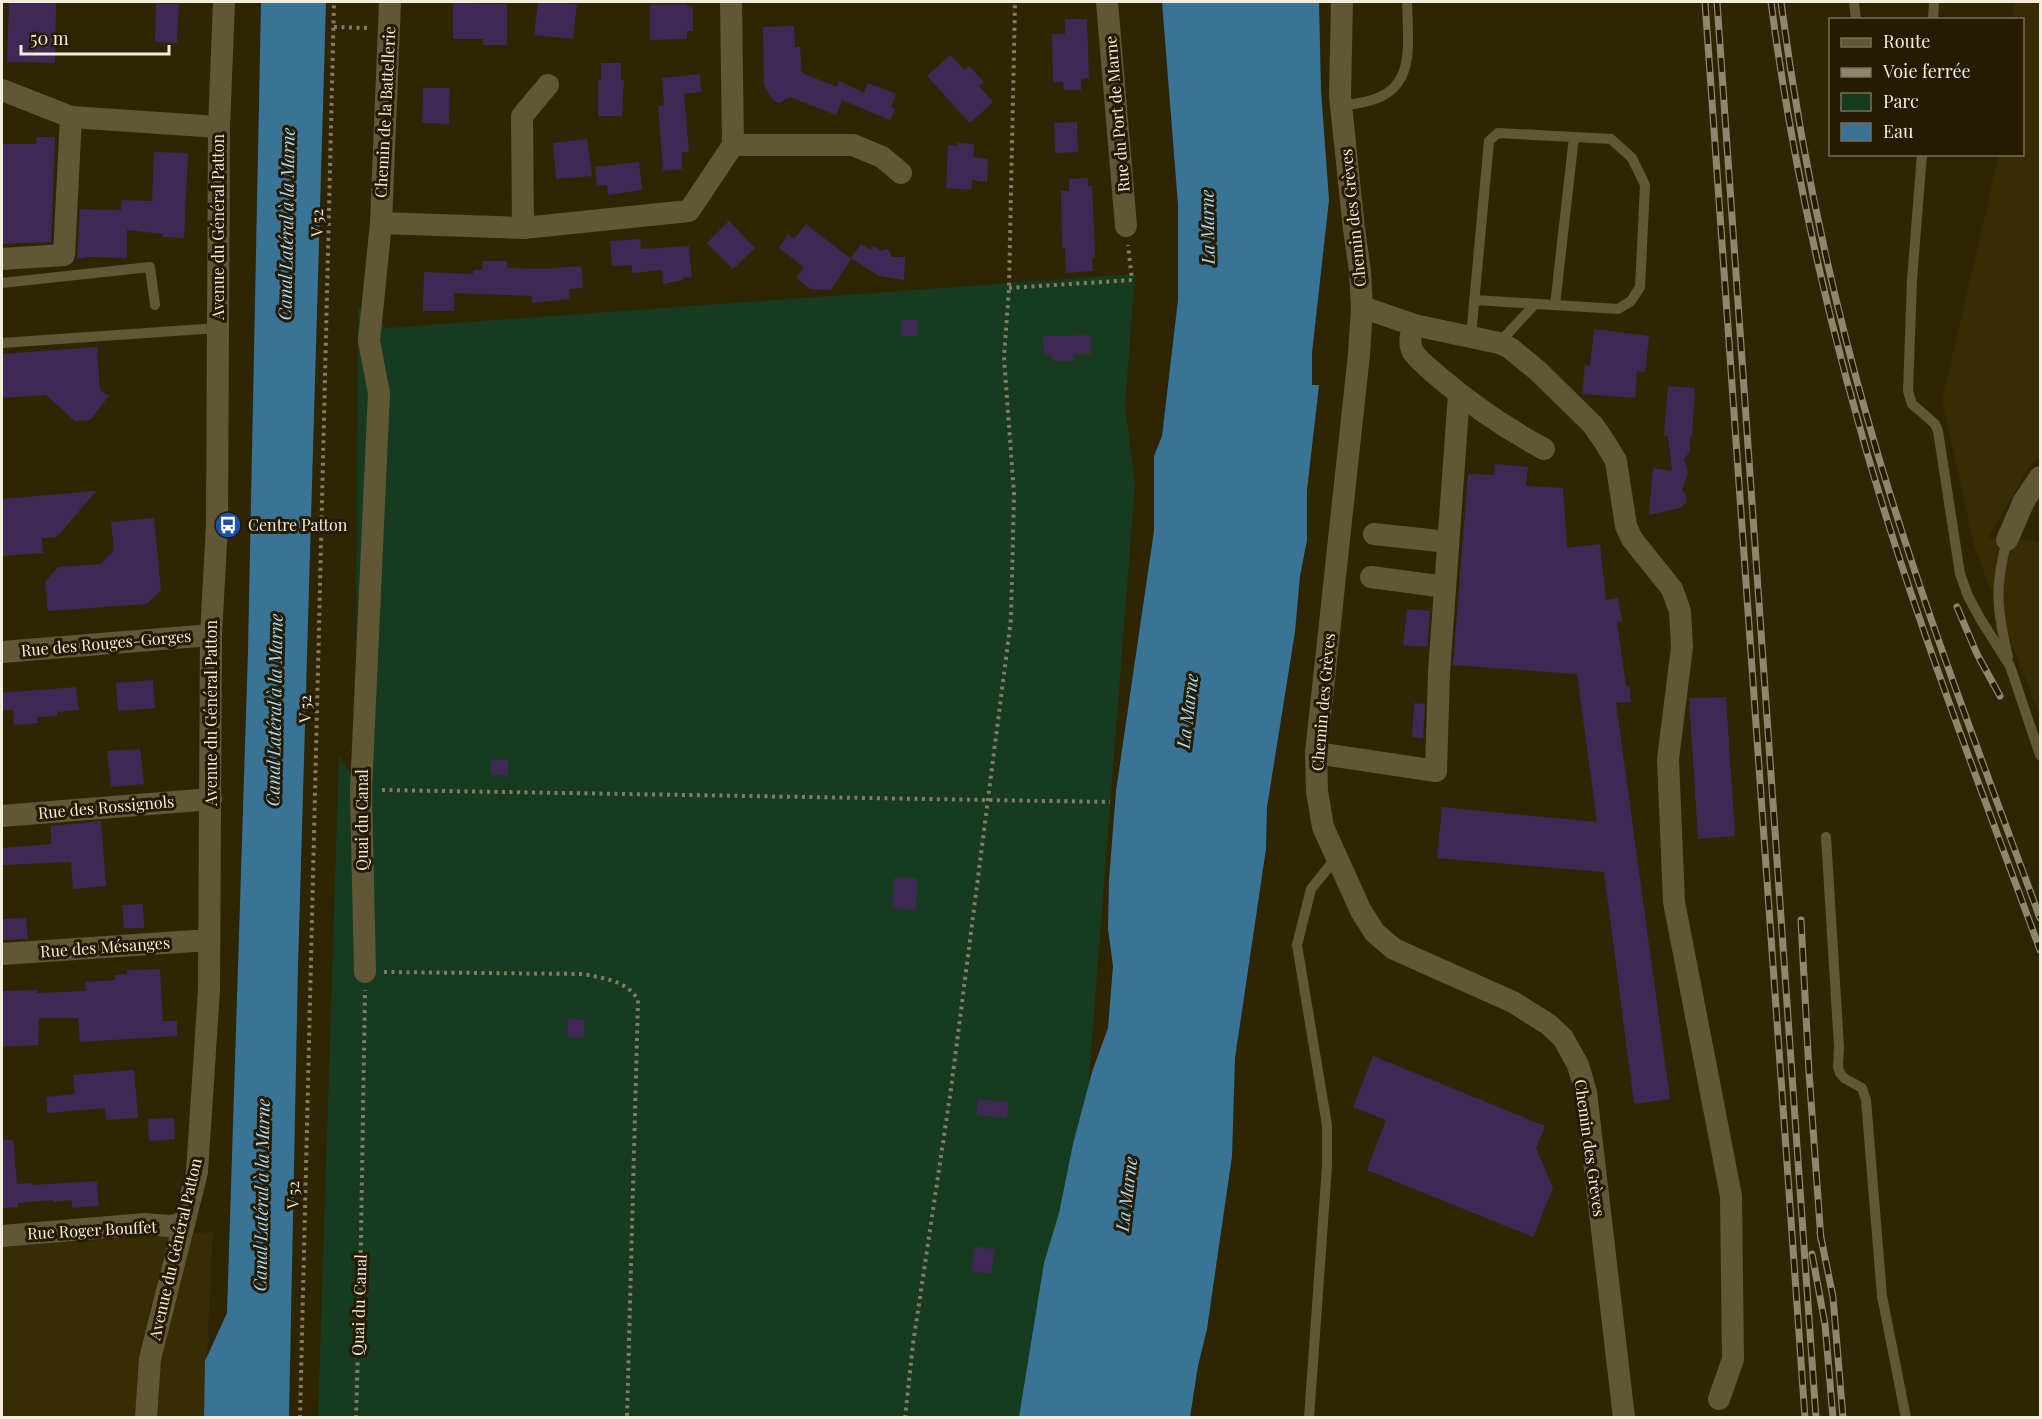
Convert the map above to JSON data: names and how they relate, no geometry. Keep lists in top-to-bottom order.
{
  "streets": {
    "street": [
      "Chemin de la Battellerie",
      "Rue du Port de Marne",
      "Chemin des Grèves",
      "Avenue du Général Patton",
      "Rue des Rouges-Gorges",
      "Rue des Rossignols",
      "Quai du Canal",
      "Rue des Mésanges",
      "Rue Roger Bouffet"
    ],
    "path": ["V 52"]
  },
  "crossings": [
    ["Chemin de la Battellerie", "Quai du Canal"],
    ["Avenue du Général Patton", "Rue des Rouges-Gorges"],
    ["Avenue du Général Patton", "Rue des Rossignols"],
    ["Avenue du Général Patton", "Rue des Mésanges"],
    ["Avenue du Général Patton", "Rue Roger Bouffet"]
  ],
  "water": ["Canal Latéral à la Marne", "La Marne"],
  "places": {
    "bus stop": ["Centre Patton"]
  },
  "legend": [
    "Route",
    "Voie ferrée",
    "Parc",
    "Eau"
  ],
  "scale_bar": "50 m"
}
